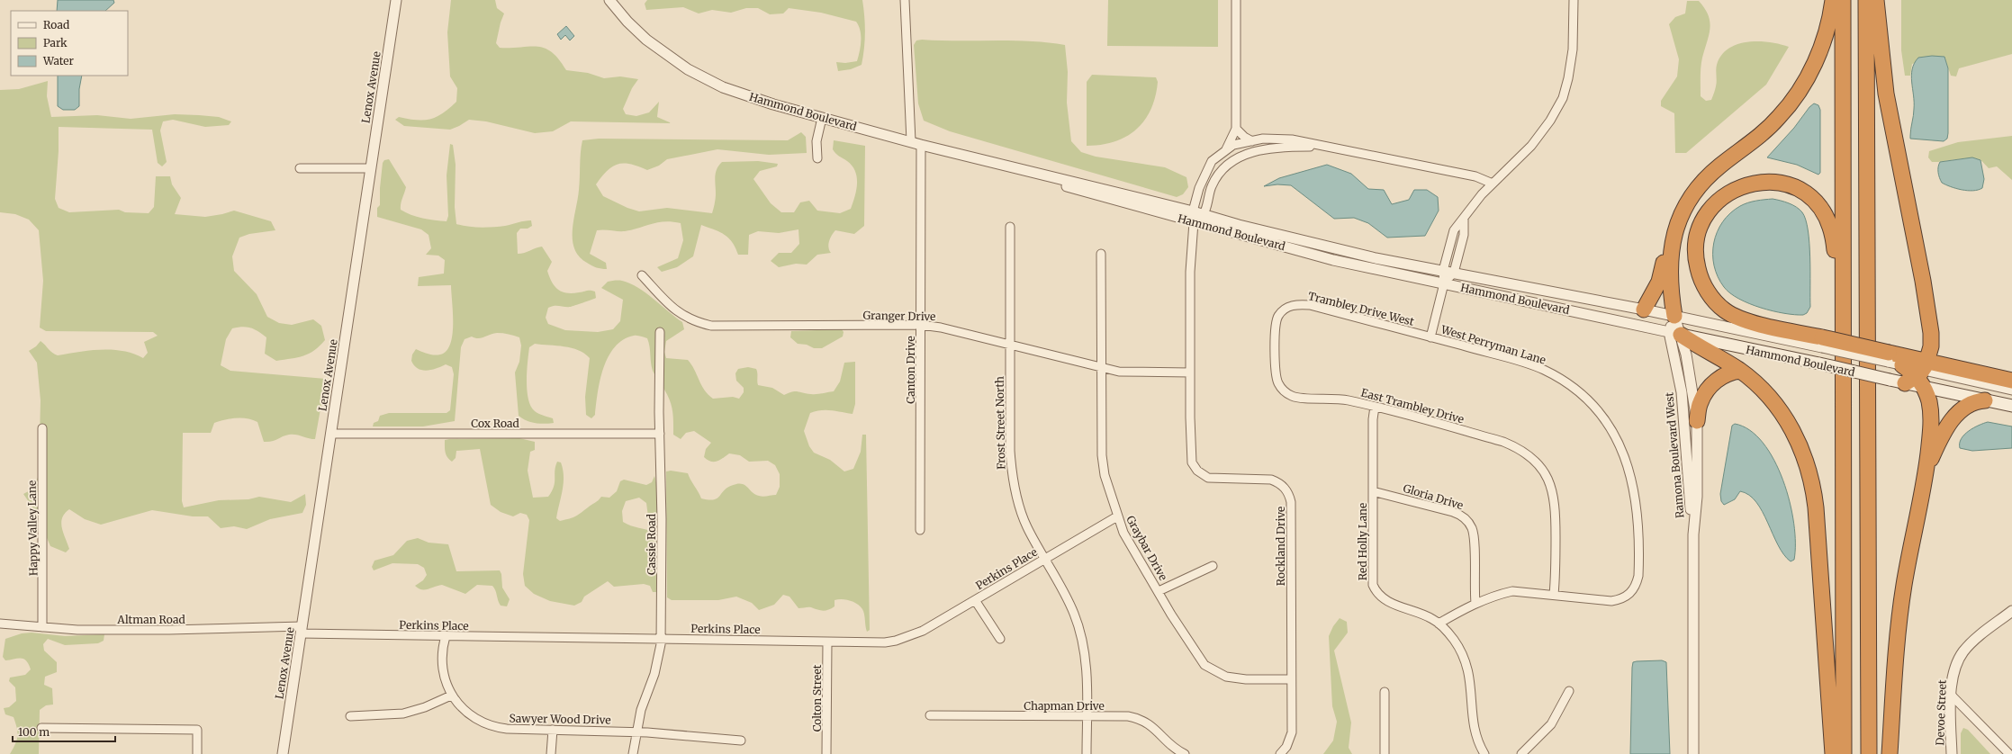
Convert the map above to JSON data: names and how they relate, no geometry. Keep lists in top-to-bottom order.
{
  "streets": {
    "main road": ["Hammond Boulevard"],
    "street": [
      "Lenox Avenue",
      "Trambley Drive West",
      "Granger Drive",
      "West Perryman Lane",
      "Canton Drive",
      "East Trambley Drive",
      "Cox Road",
      "Frost Street North",
      "Ramona Boulevard West",
      "Gloria Drive",
      "Happy Valley Lane",
      "Red Holly Lane",
      "Cassie Road",
      "Rockland Drive",
      "Graybar Drive",
      "Perkins Place",
      "Altman Road",
      "Colton Street",
      "Chapman Drive",
      "Devoe Street",
      "Sawyer Wood Drive"
    ]
  },
  "crossings": [
    ["Lenox Avenue", "Cox Road"],
    ["Lenox Avenue", "Perkins Place"],
    ["Lenox Avenue", "Altman Road"],
    ["Hammond Boulevard", "Canton Drive"],
    ["Hammond Boulevard", "Ramona Boulevard West"],
    ["Hammond Boulevard", "Rockland Drive"],
    ["Trambley Drive West", "West Perryman Lane"],
    ["Trambley Drive West", "East Trambley Drive"],
    ["Granger Drive", "Canton Drive"],
    ["Granger Drive", "Frost Street North"],
    ["Granger Drive", "Rockland Drive"],
    ["Granger Drive", "Graybar Drive"],
    ["West Perryman Lane", "East Trambley Drive"],
    ["East Trambley Drive", "Red Holly Lane"],
    ["Cox Road", "Cassie Road"],
    ["Frost Street North", "Perkins Place"],
    ["Frost Street North", "Chapman Drive"],
    ["Gloria Drive", "Red Holly Lane"],
    ["Happy Valley Lane", "Altman Road"],
    ["Cassie Road", "Perkins Place"],
    ["Cassie Road", "Sawyer Wood Drive"],
    ["Rockland Drive", "Graybar Drive"],
    ["Graybar Drive", "Perkins Place"],
    ["Perkins Place", "Altman Road"],
    ["Perkins Place", "Colton Street"],
    ["Perkins Place", "Sawyer Wood Drive"]
  ],
  "legend": ["Road", "Park", "Water"],
  "scale_bar": "100 m"
}
